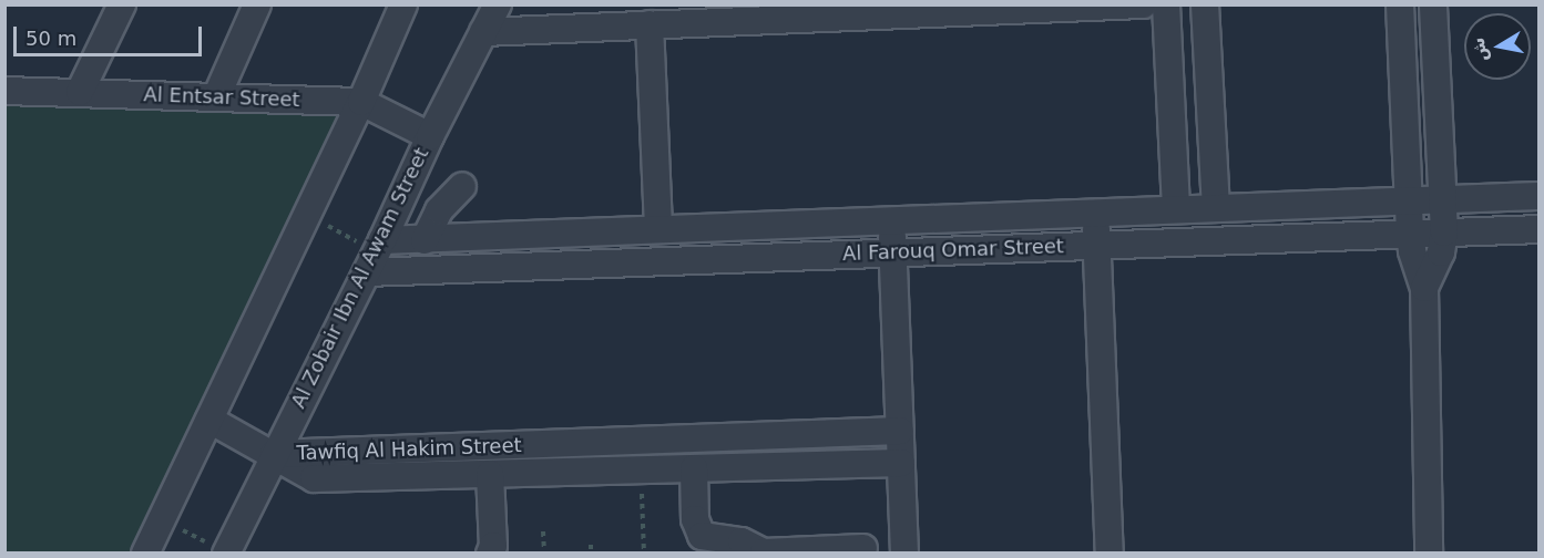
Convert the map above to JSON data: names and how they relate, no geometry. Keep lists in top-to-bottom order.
{
  "streets": {
    "street": [
      "Al Entsar Street",
      "Al Farouq Omar Street",
      "Al Zobair Ibn Al Awam Street",
      "Tawfiq Al Hakim Street"
    ]
  },
  "crossings": [
    ["Al Entsar Street", "Al Zobair Ibn Al Awam Street"],
    ["Al Farouq Omar Street", "Al Zobair Ibn Al Awam Street"],
    ["Al Zobair Ibn Al Awam Street", "Tawfiq Al Hakim Street"]
  ],
  "scale_bar": "50 m",
  "north": "left"
}
